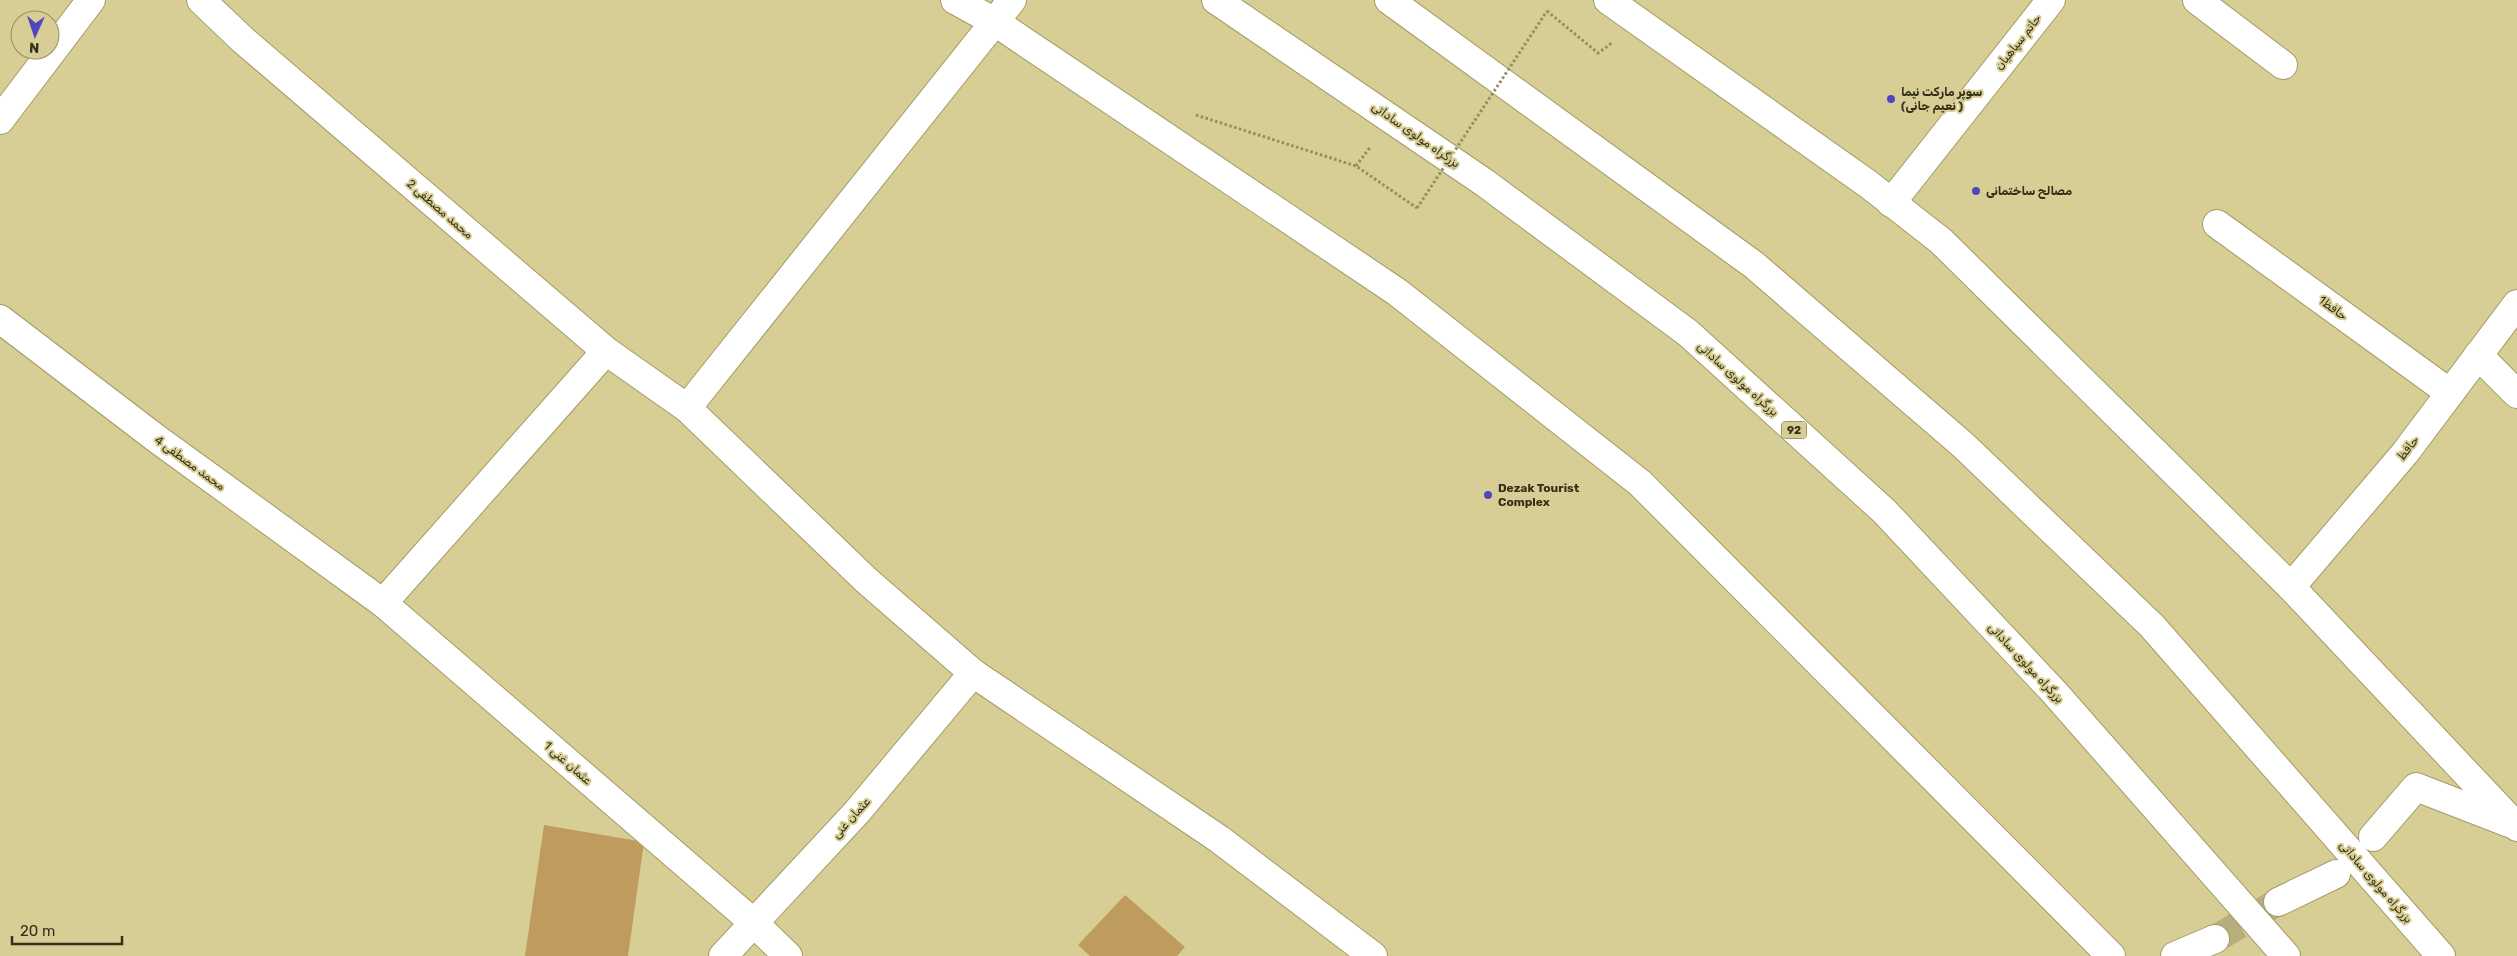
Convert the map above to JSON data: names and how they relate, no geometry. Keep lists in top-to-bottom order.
{
  "streets": {
    "main road": [
      "حاتم سپاهیان",
      "بزرگراه مولوی ساداتی",
      "محمد مصطفی 2",
      "حافظ1",
      "92",
      "حافظ",
      "محمد مصطفی 4",
      "عثمان غنی 1",
      "عثمان غنی"
    ]
  },
  "crossings": [
    ["محمد مصطفی 2", "عثمان غنی"],
    ["حافظ1", "حافظ"],
    ["محمد مصطفی 4", "عثمان غنی 1"],
    ["عثمان غنی 1", "عثمان غنی"]
  ],
  "places": ["سوپر مارکت نیما (نعیم جانی )", "مصالح ساختمانی", "Dezak Tourist Complex"],
  "scale_bar": "20 m",
  "north": "bottom"
}
